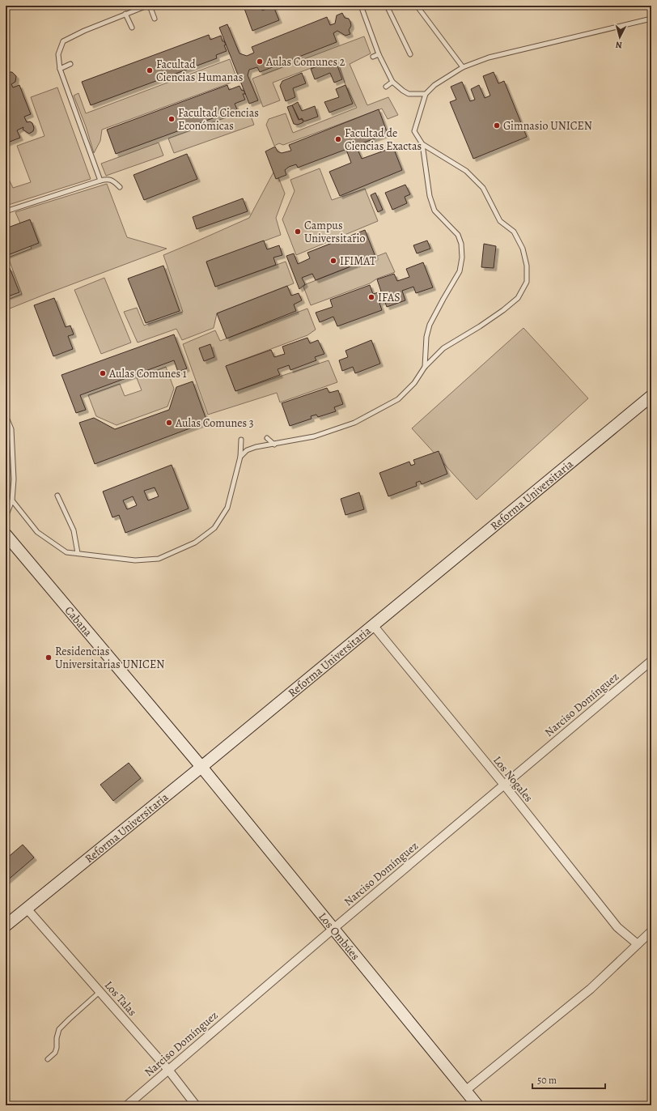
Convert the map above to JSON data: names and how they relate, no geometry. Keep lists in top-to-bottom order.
{
  "streets": {
    "street": [
      "Reforma Universitaria",
      "Cabana",
      "Narciso Domínguez",
      "Los Nogales",
      "Los Ombúes",
      "Los Talas"
    ]
  },
  "crossings": [
    ["Reforma Universitaria", "Cabana"],
    ["Reforma Universitaria", "Los Nogales"],
    ["Reforma Universitaria", "Los Ombúes"],
    ["Reforma Universitaria", "Los Talas"],
    ["Cabana", "Los Ombúes"],
    ["Narciso Domínguez", "Los Nogales"],
    ["Narciso Domínguez", "Los Ombúes"],
    ["Narciso Domínguez", "Los Talas"]
  ],
  "places": [
    "Aulas Comunes 2",
    "Facultad Ciencias Humanas",
    "Facultad Ciencias Económicas",
    "Gimnasio UNICEN",
    "Facultad de Ciencias Exactas",
    "Campus Universitario",
    "IFIMAT",
    "IFAS",
    "Aulas Comunes 1",
    "Aulas Comunes 3",
    "Residencias Universitarias UNICEN"
  ],
  "scale_bar": "50 m",
  "north": "bottom"
}
